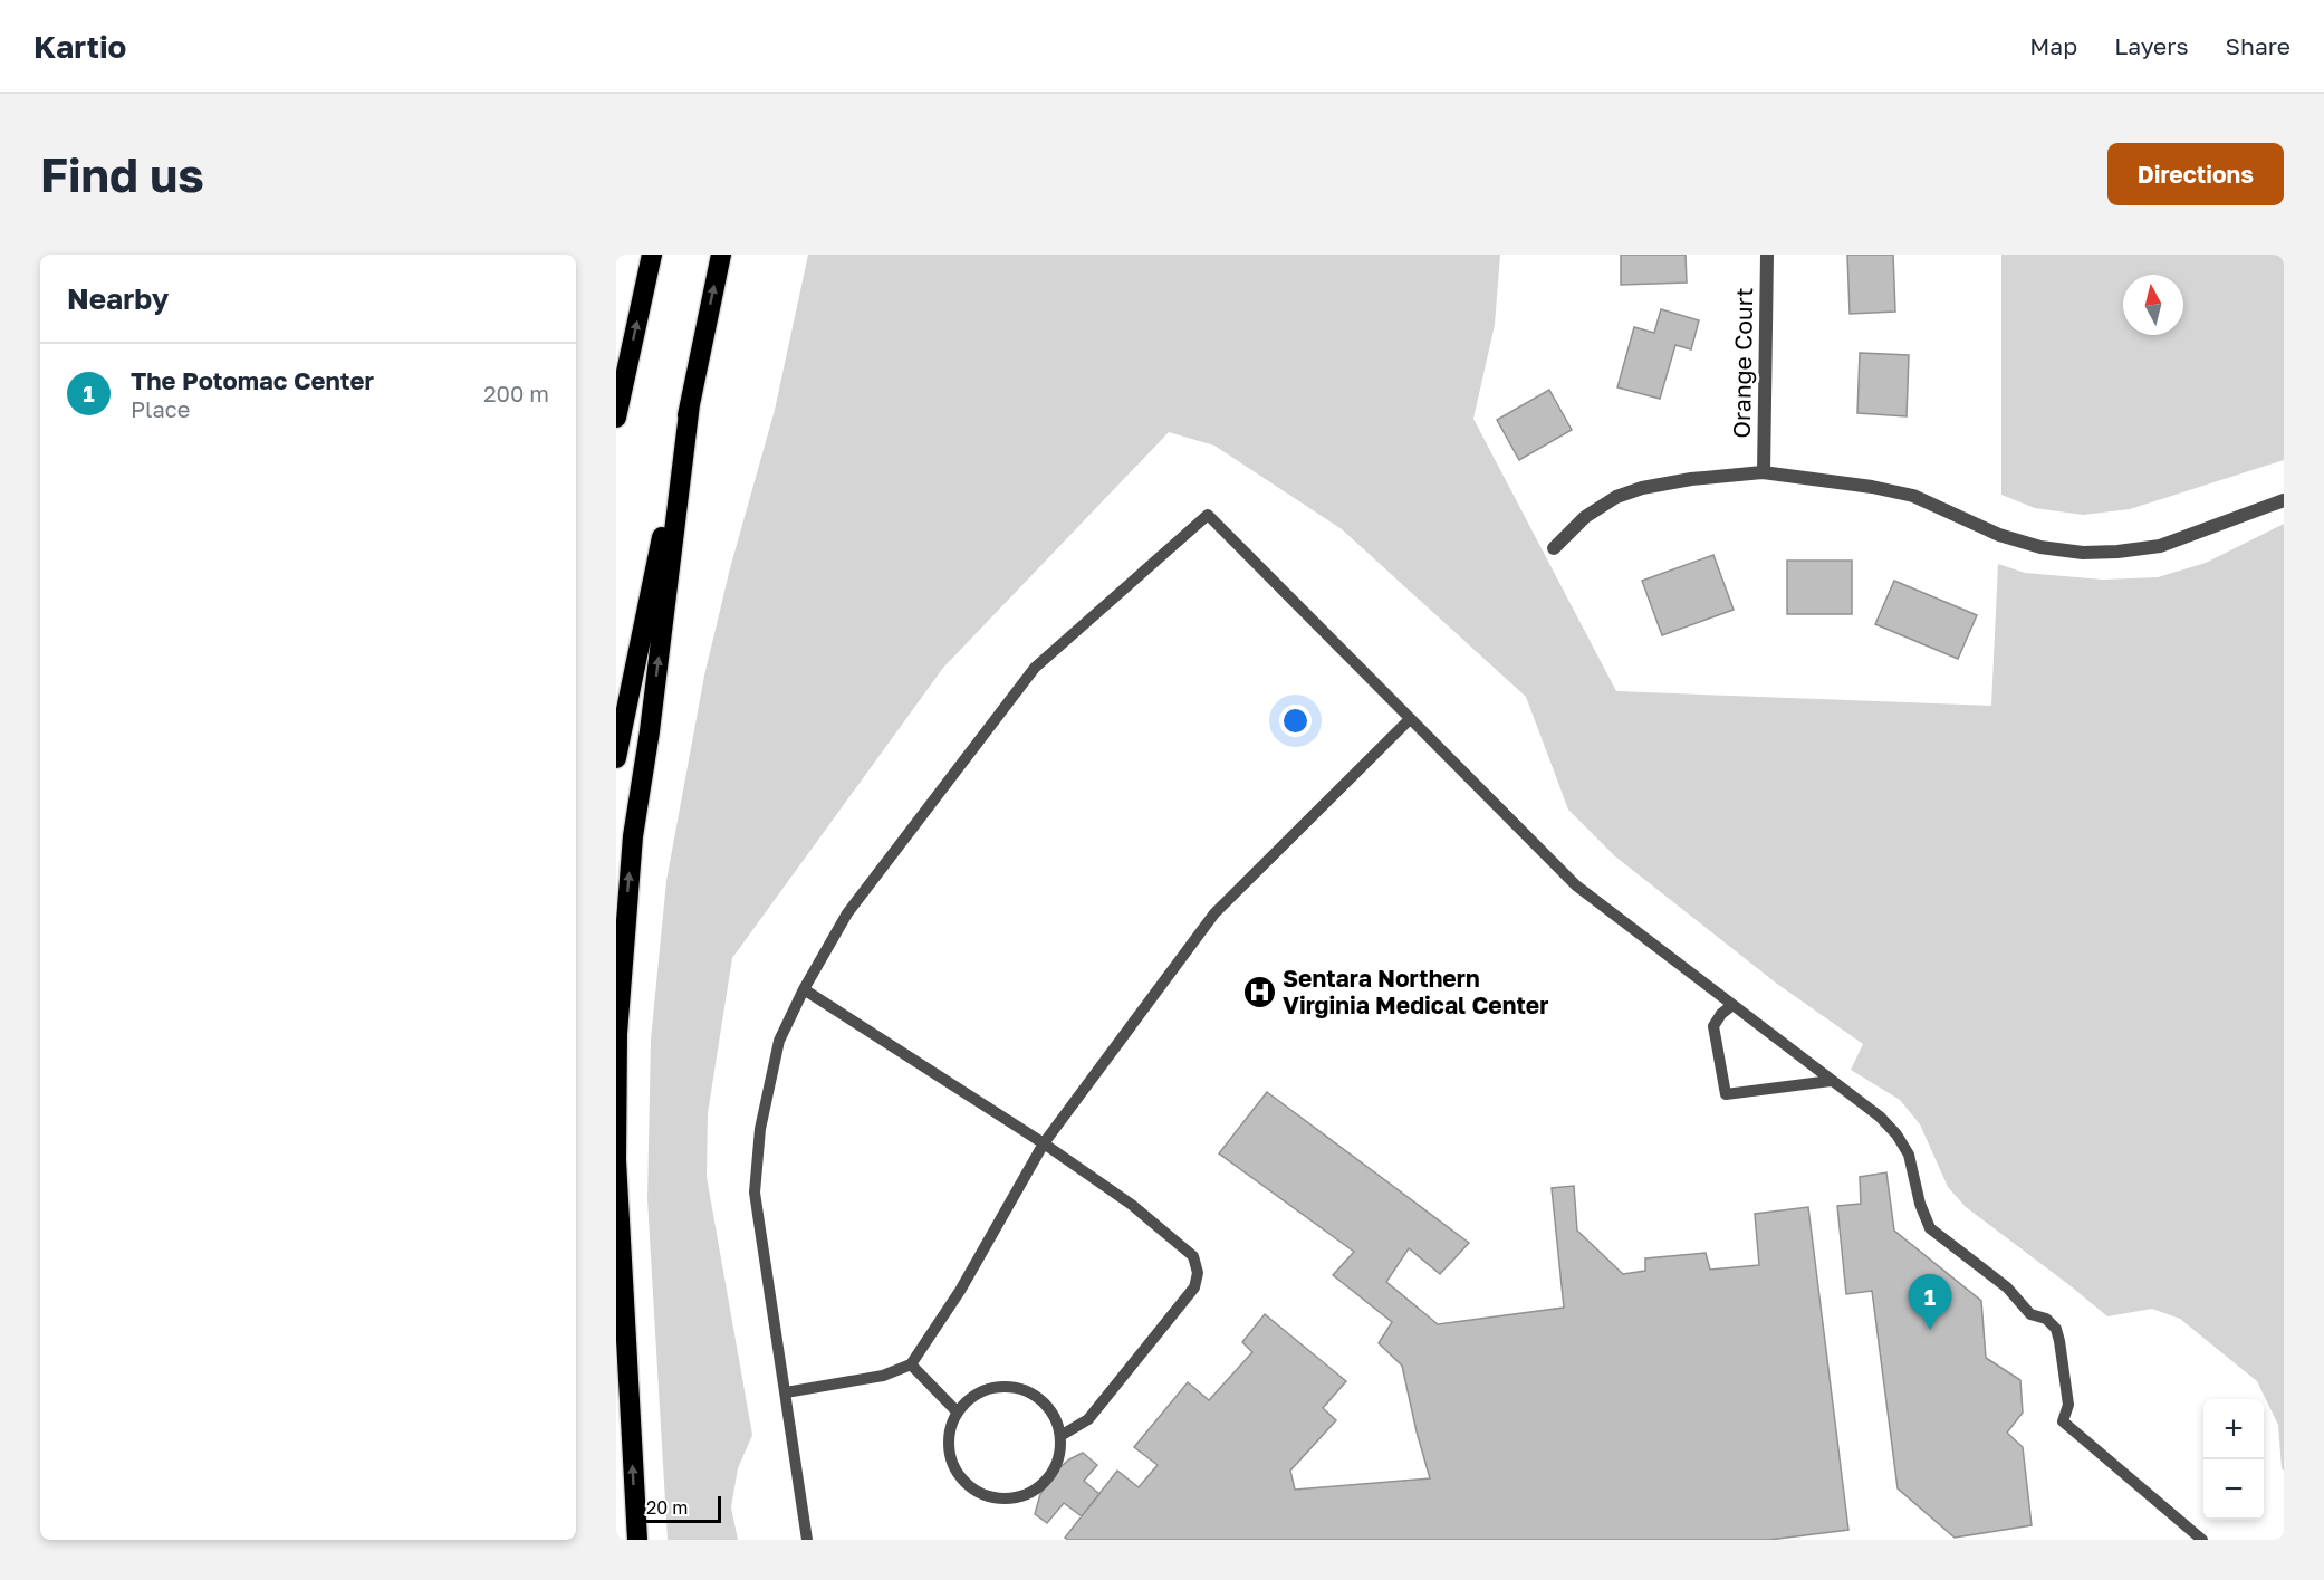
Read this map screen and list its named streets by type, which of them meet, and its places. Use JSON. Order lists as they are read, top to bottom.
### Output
{
  "streets": {
    "street": ["Orange Court"]
  },
  "places": {
    "hospital": ["Sentara Northern Virginia Medical Center"]
  },
  "scale_bar": "20 m",
  "north": "top",
  "page": {
    "header": "Kartio",
    "nav": ["Map", "Layers", "Share"],
    "buttons": "Directions",
    "title": "Find us",
    "heading": "Nearby",
    "list": [
      {
        "mark": "1",
        "name": "The Potomac Center",
        "note": "Place",
        "value": "200 m"
      }
    ],
    "pins": "1",
    "map_buttons": ["+", "−"],
    "scale": "20 m"
  }
}
